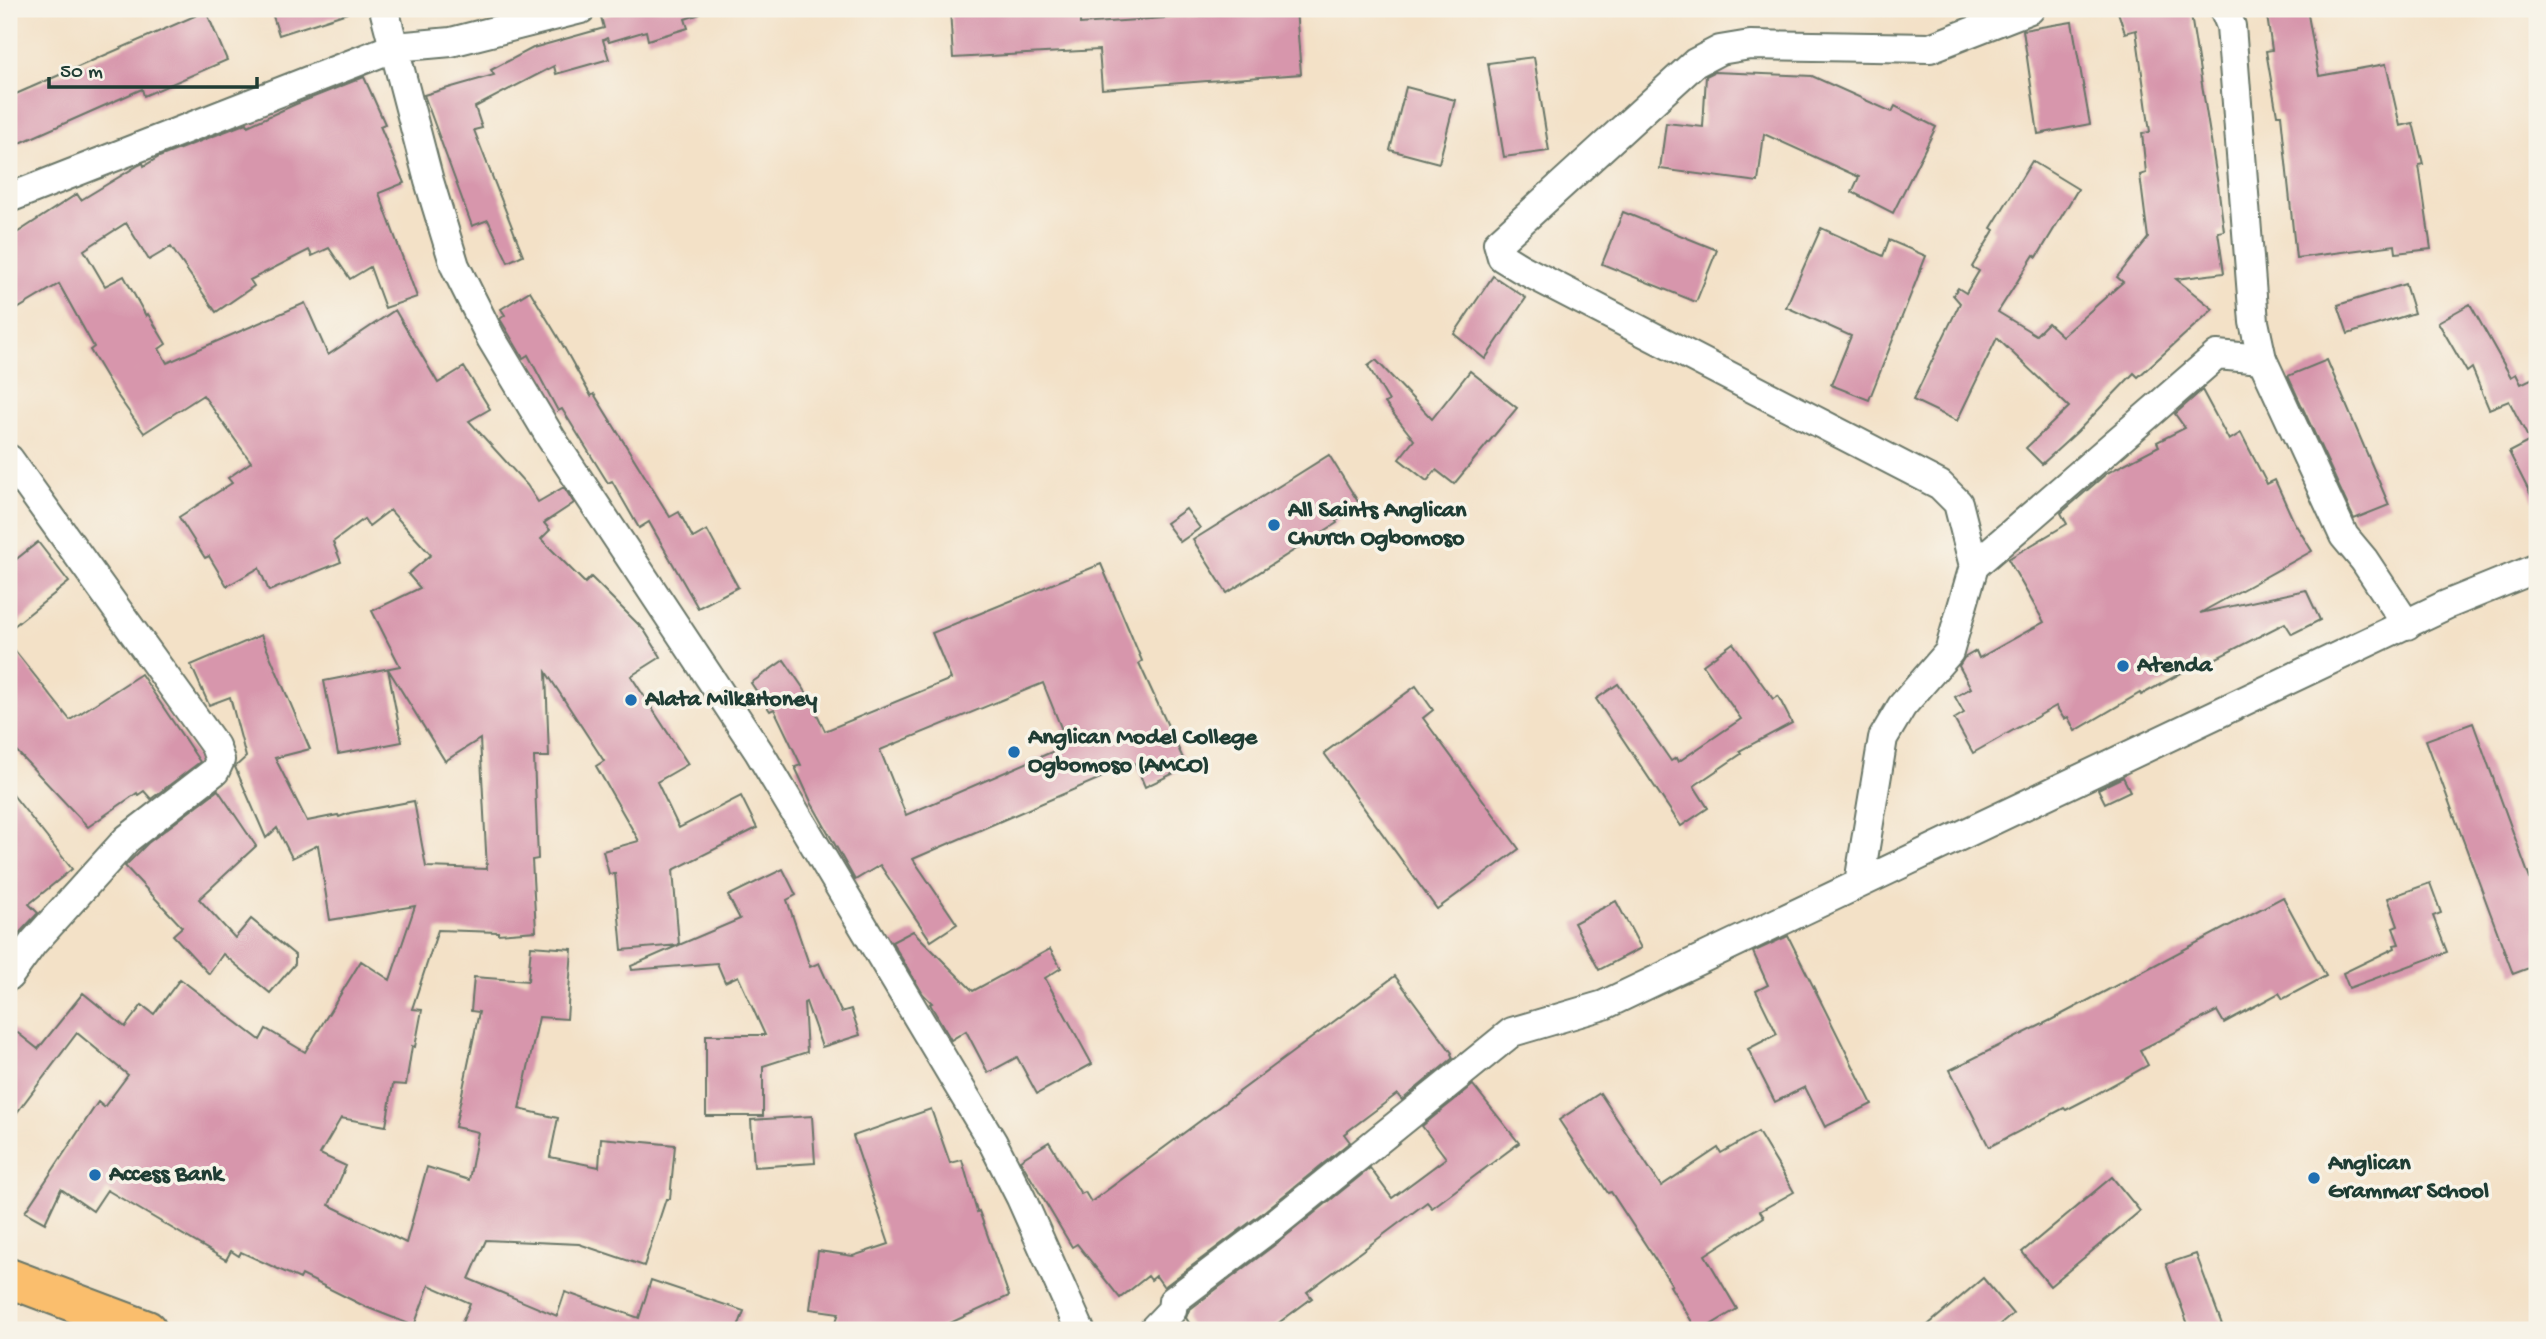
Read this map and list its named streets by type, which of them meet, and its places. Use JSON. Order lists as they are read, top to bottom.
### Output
{
  "places": [
    "All Saints Anglican Church Ogbomoso",
    "Atenda",
    "Alata Milk&Honey",
    "Anglican Model College Ogbomoso (AMCO)",
    "Access Bank",
    "Anglican Grammar School"
  ],
  "scale_bar": "50 m"
}
